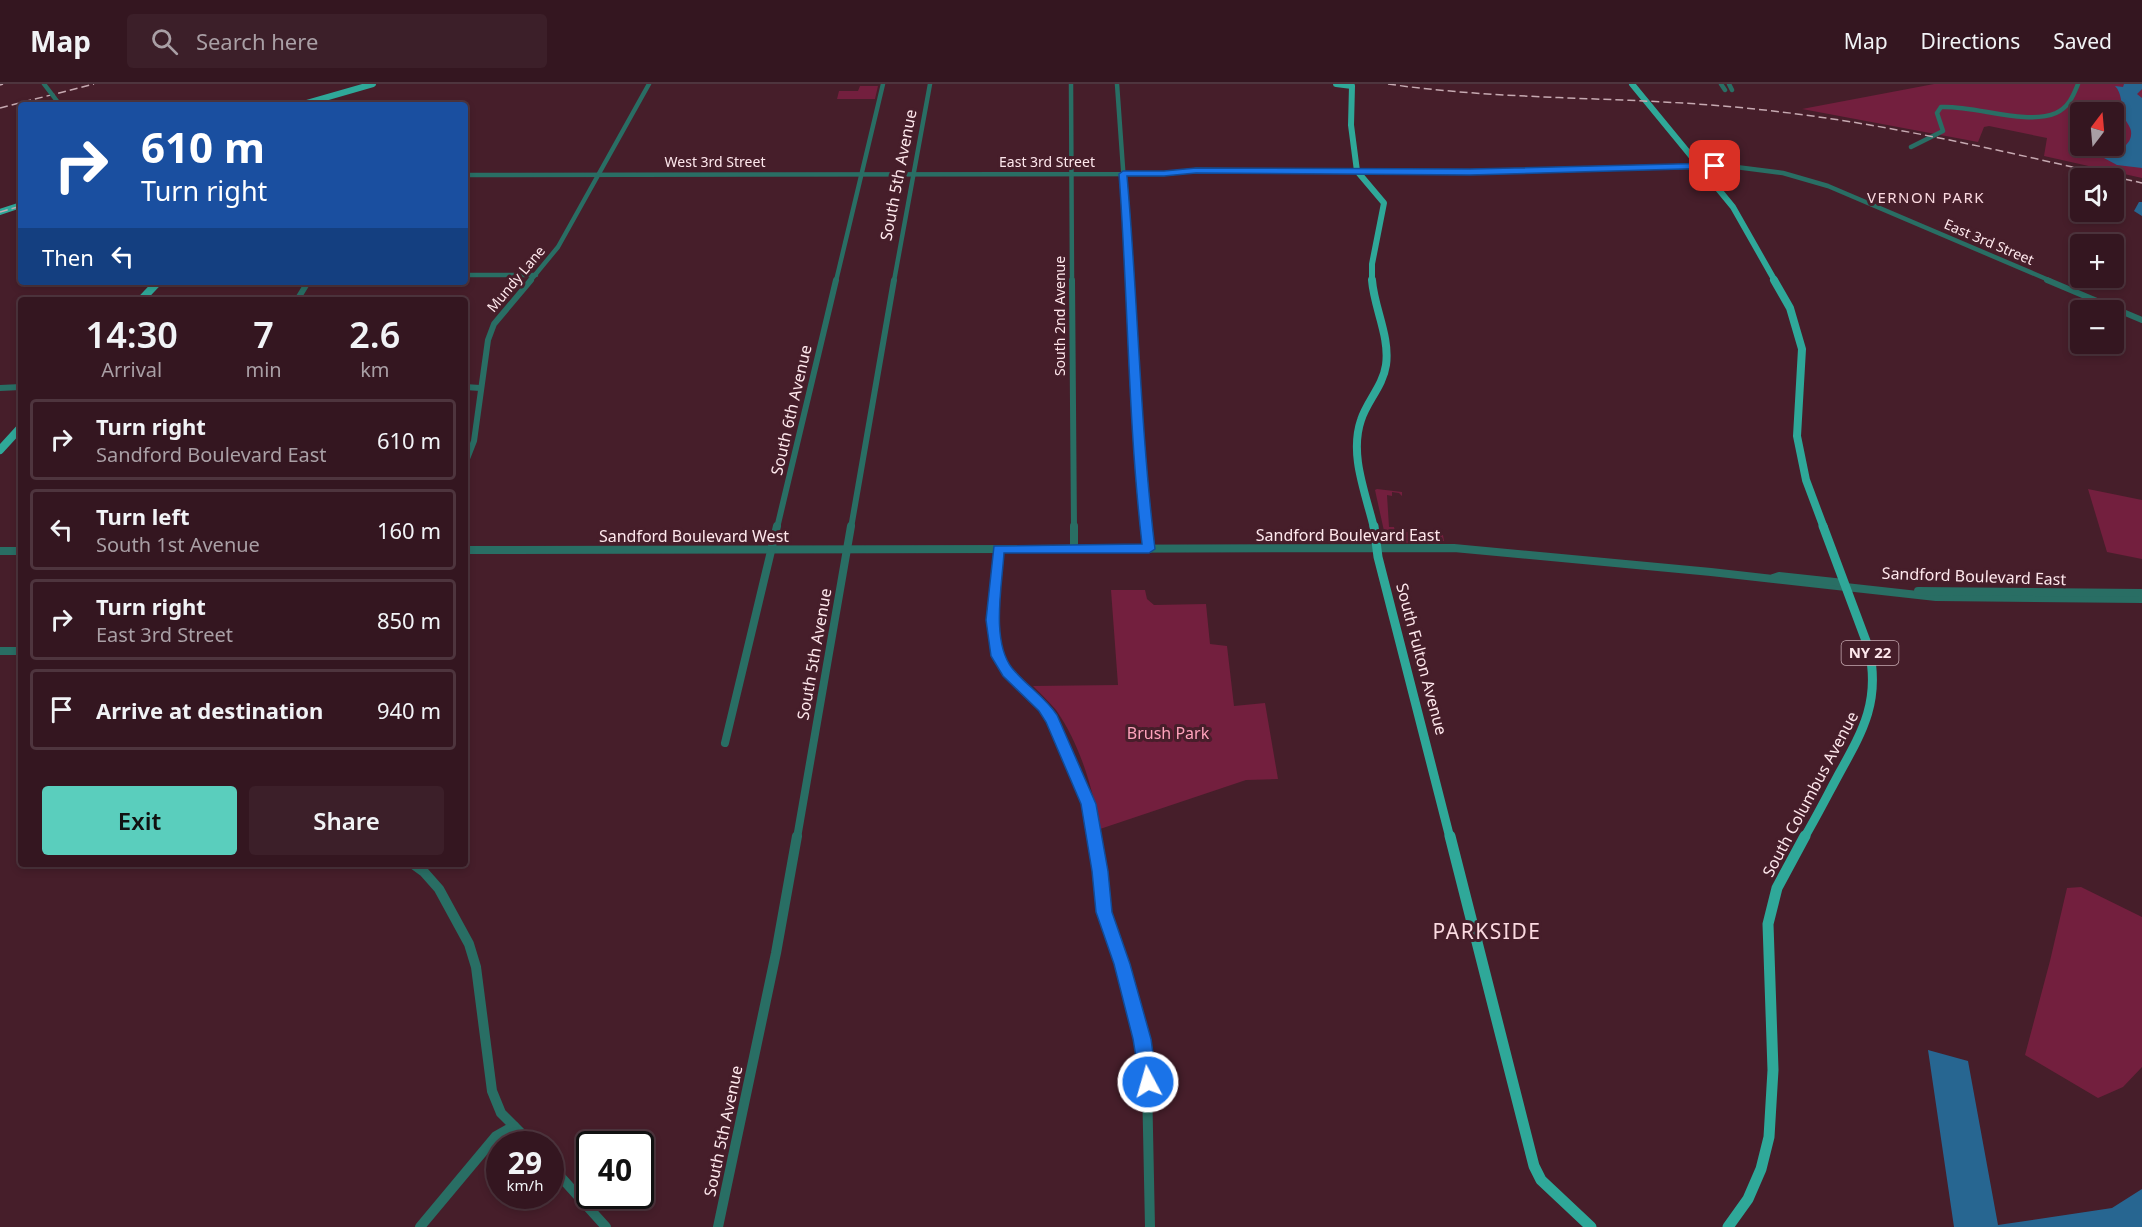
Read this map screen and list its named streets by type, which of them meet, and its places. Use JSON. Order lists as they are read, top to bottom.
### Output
{
  "streets": {
    "main road": ["NY 22", "South Fulton Avenue", "South Columbus Avenue"],
    "street": [
      "West 3rd Street",
      "East 3rd Street",
      "South 5th Avenue",
      "Mundy Lane",
      "South 2nd Avenue",
      "South 6th Avenue",
      "Sandford Boulevard East",
      "Sandford Boulevard West"
    ]
  },
  "crossings": [
    ["West 3rd Street", "East 3rd Street"],
    ["West 3rd Street", "South 5th Avenue"],
    ["West 3rd Street", "Mundy Lane"],
    ["West 3rd Street", "South 6th Avenue"],
    ["East 3rd Street", "South 2nd Avenue"],
    ["East 3rd Street", "South Fulton Avenue"],
    ["East 3rd Street", "South Columbus Avenue"],
    ["South 5th Avenue", "Sandford Boulevard West"],
    ["South 2nd Avenue", "Sandford Boulevard East"],
    ["South 6th Avenue", "Sandford Boulevard West"],
    ["Sandford Boulevard East", "Sandford Boulevard West"],
    ["Sandford Boulevard East", "South Fulton Avenue"],
    ["Sandford Boulevard East", "South Columbus Avenue"]
  ],
  "districts": ["VERNON PARK", "PARKSIDE"],
  "parks": ["Brush Park"],
  "north": "top",
  "page": {
    "header": "Map",
    "search": "Search here",
    "nav": ["Map", "Directions", "Saved"],
    "map_buttons": ["+", "−"],
    "turn": ["610 m", "Turn right"],
    "then": "Then",
    "eta": [
      "14:30",
      "Arrival",
      "7",
      "min",
      "2.6",
      "km"
    ],
    "list": [
      {
        "name": "Turn right",
        "note": "Sandford Boulevard East",
        "value": "610 m"
      },
      {
        "name": "Turn left",
        "note": "South 1st Avenue",
        "value": "160 m"
      },
      {
        "name": "Turn right",
        "note": "East 3rd Street",
        "value": "850 m"
      },
      {
        "name": "Arrive at destination",
        "value": "940 m"
      }
    ],
    "buttons": ["Exit", "Share"],
    "speed": "29 km/h",
    "limit": "40"
  }
}
